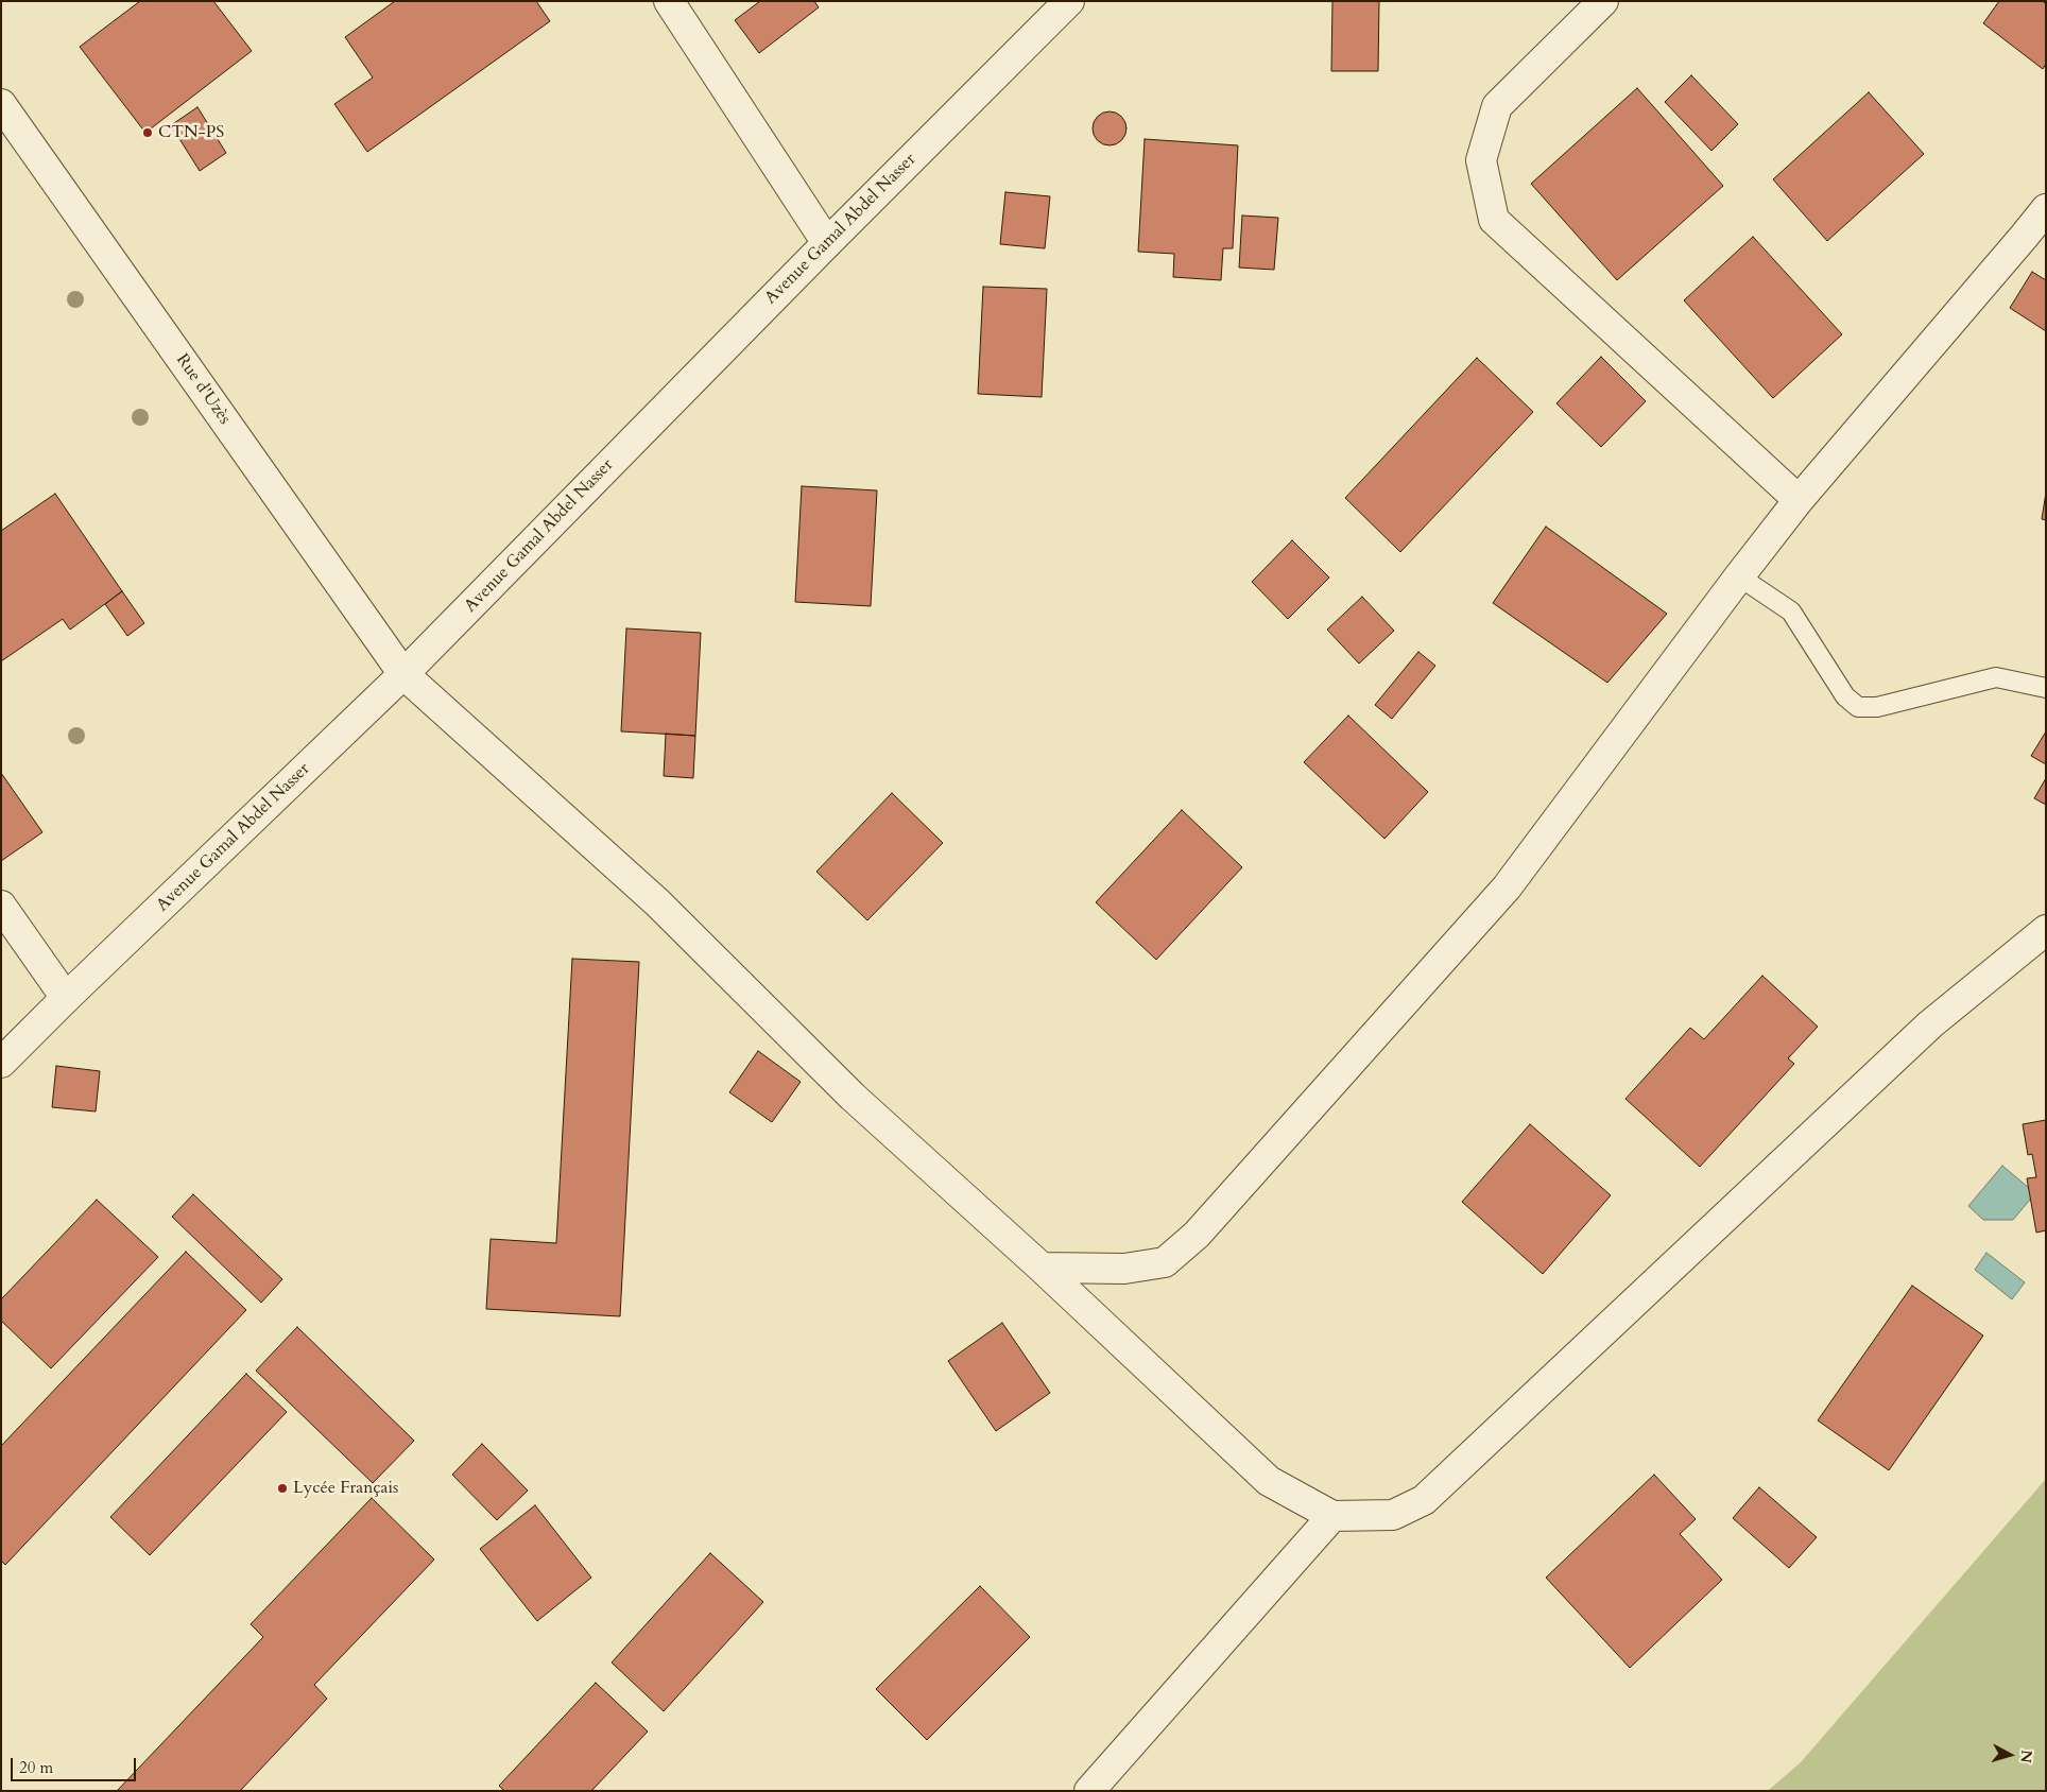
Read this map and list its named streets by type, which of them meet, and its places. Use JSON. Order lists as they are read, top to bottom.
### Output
{
  "streets": {
    "street": ["Avenue Gamal Abdel Nasser", "Rue d'Uzès"]
  },
  "crossings": [
    ["Avenue Gamal Abdel Nasser", "Rue d'Uzès"]
  ],
  "places": ["CTN-PS", "Lycée Français"],
  "scale_bar": "20 m",
  "north": "right"
}
